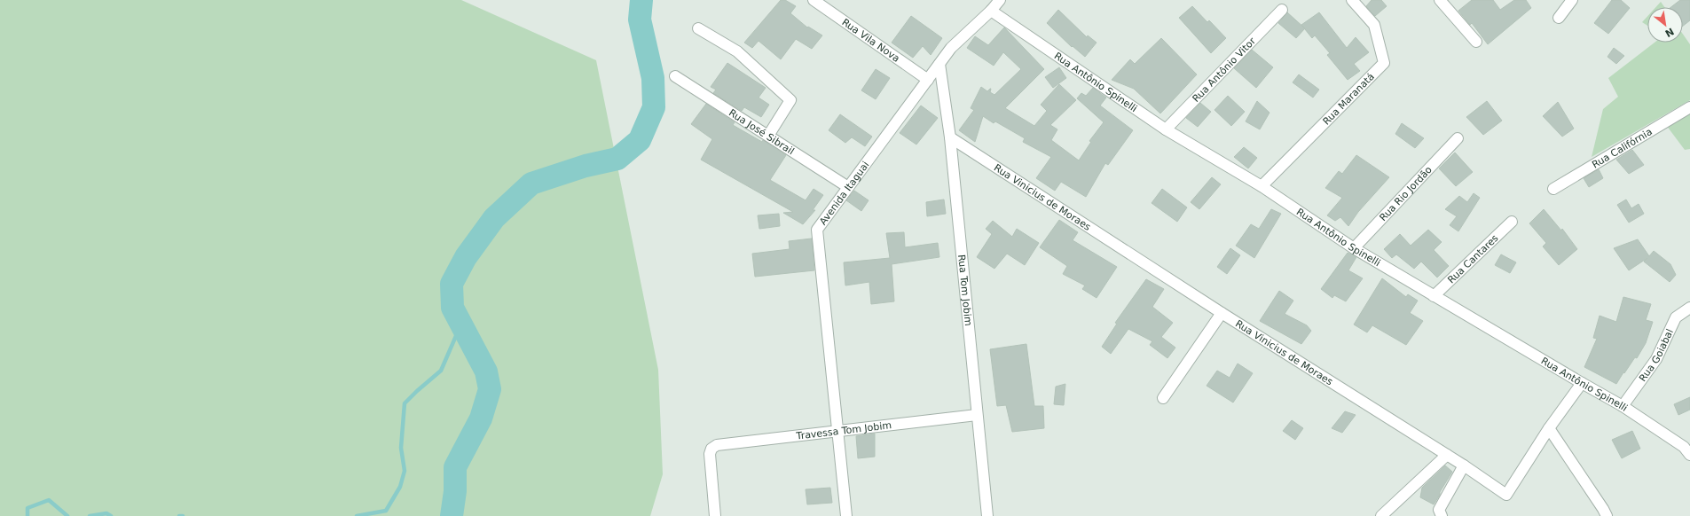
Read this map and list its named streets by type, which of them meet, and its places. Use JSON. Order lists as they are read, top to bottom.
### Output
{
  "streets": {
    "street": [
      "Rua Vila Nova",
      "Rua Antônio Vitor",
      "Rua Antônio Spinelli",
      "Rua Maranatá",
      "Rua José Sibrail",
      "Rua Califórnia",
      "Avenida Itaguai",
      "Rua Rio Jordão",
      "Rua Vinicius de Moraes",
      "Rua Cantares",
      "Rua Tom Jobim",
      "Rua Goiabal",
      "Travessa Tom Jobim"
    ]
  },
  "crossings": [
    ["Rua Vila Nova", "Avenida Itaguai"],
    ["Rua Antônio Vitor", "Rua Antônio Spinelli"],
    ["Rua Antônio Spinelli", "Rua Maranatá"],
    ["Rua Antônio Spinelli", "Avenida Itaguai"],
    ["Rua Antônio Spinelli", "Rua Rio Jordão"],
    ["Rua Antônio Spinelli", "Rua Vinicius de Moraes"],
    ["Rua Antônio Spinelli", "Rua Cantares"],
    ["Rua Antônio Spinelli", "Rua Goiabal"],
    ["Rua José Sibrail", "Avenida Itaguai"],
    ["Avenida Itaguai", "Rua Tom Jobim"],
    ["Avenida Itaguai", "Travessa Tom Jobim"],
    ["Rua Vinicius de Moraes", "Rua Tom Jobim"],
    ["Rua Tom Jobim", "Travessa Tom Jobim"]
  ],
  "north": "bottom right"
}
